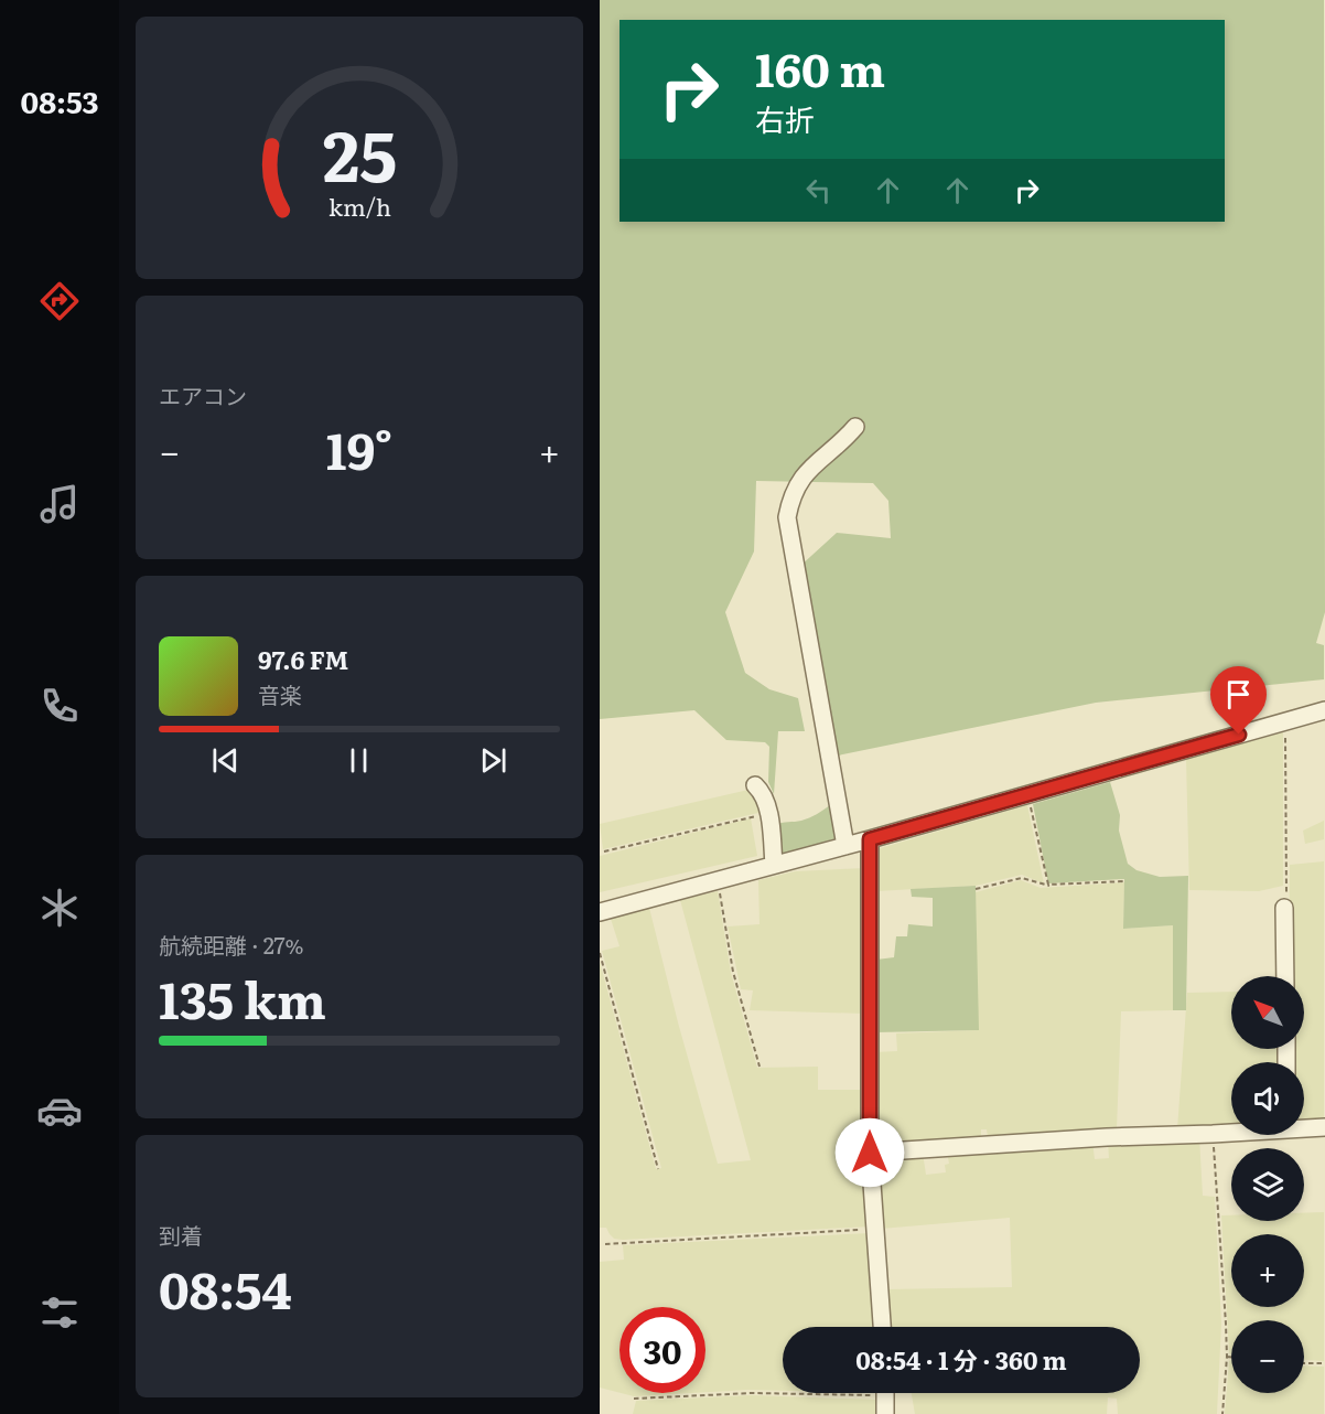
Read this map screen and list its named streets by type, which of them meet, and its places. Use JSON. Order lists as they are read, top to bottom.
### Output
{
  "north": "top left",
  "page": {
    "tabs": "08:53",
    "turn": ["160 m", "右折"],
    "tile": [
      "エアコン",
      ["航続距離 · 27%", "135 km"],
      ["到着", "08:54"]
    ],
    "heat": ["−", "19°", "+"],
    "song": ["97.6 FM", "音楽"],
    "map_buttons": ["+", "−"],
    "limit": "30",
    "trip": "08:54 · 1 分 · 360 m",
    "gauge": ["25", "km/h"]
  }
}
